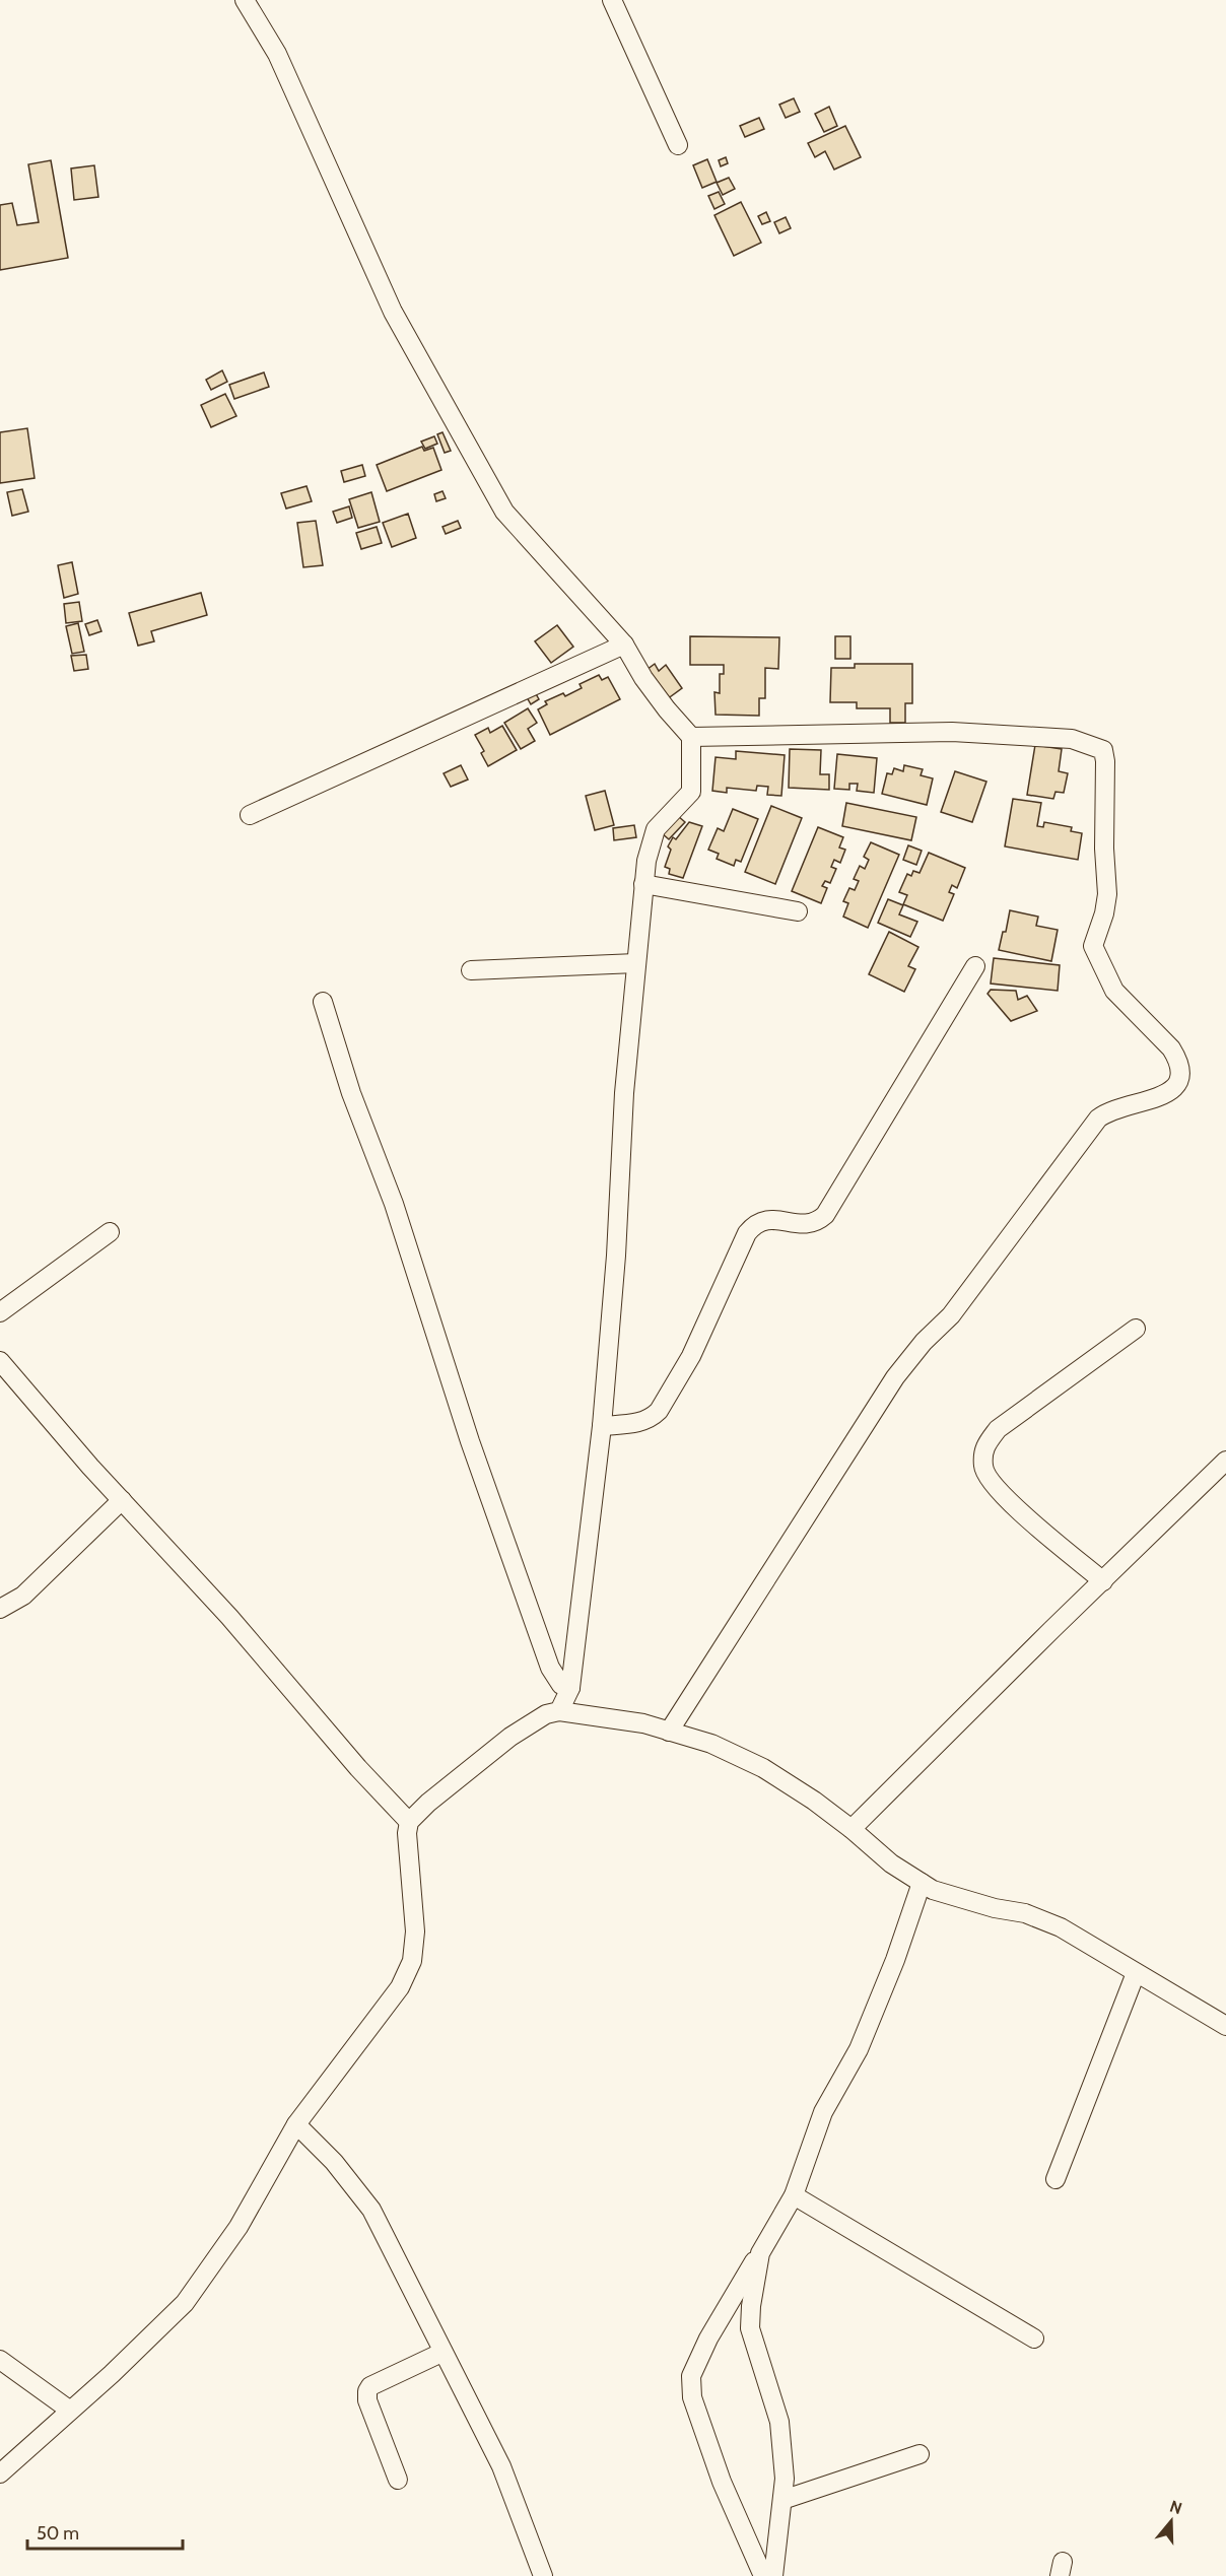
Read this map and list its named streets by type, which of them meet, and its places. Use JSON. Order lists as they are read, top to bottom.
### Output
{
  "scale_bar": "50 m",
  "north": "top"
}
